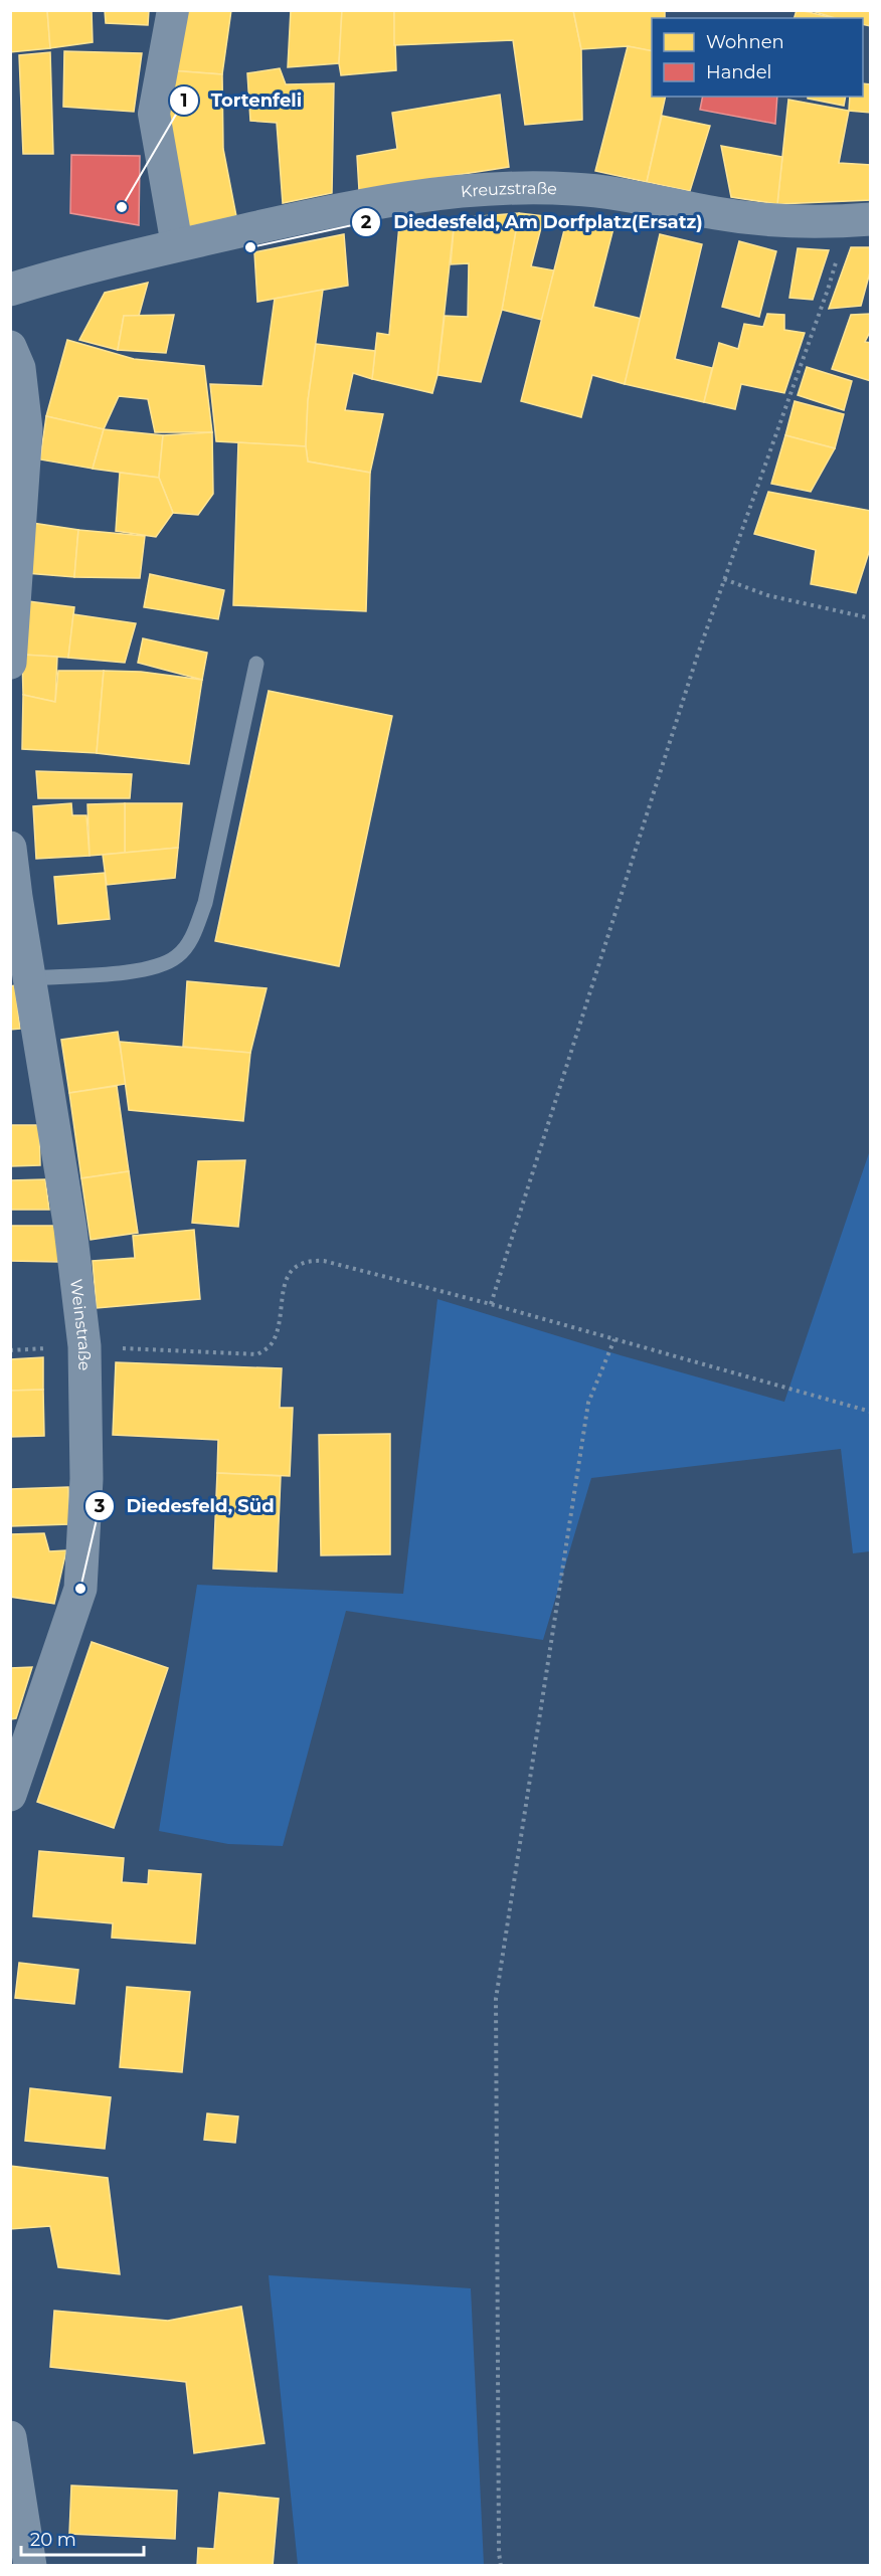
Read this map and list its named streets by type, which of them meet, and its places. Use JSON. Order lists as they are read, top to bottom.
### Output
{
  "streets": {
    "street": ["Kreuzstraße", "Weinstraße"]
  },
  "places": ["Tortenfeli", "Diedesfeld, Am Dorfplatz(Ersatz)", "Diedesfeld, Süd"],
  "legend": ["Wohnen", "Handel"],
  "scale_bar": "20 m"
}
